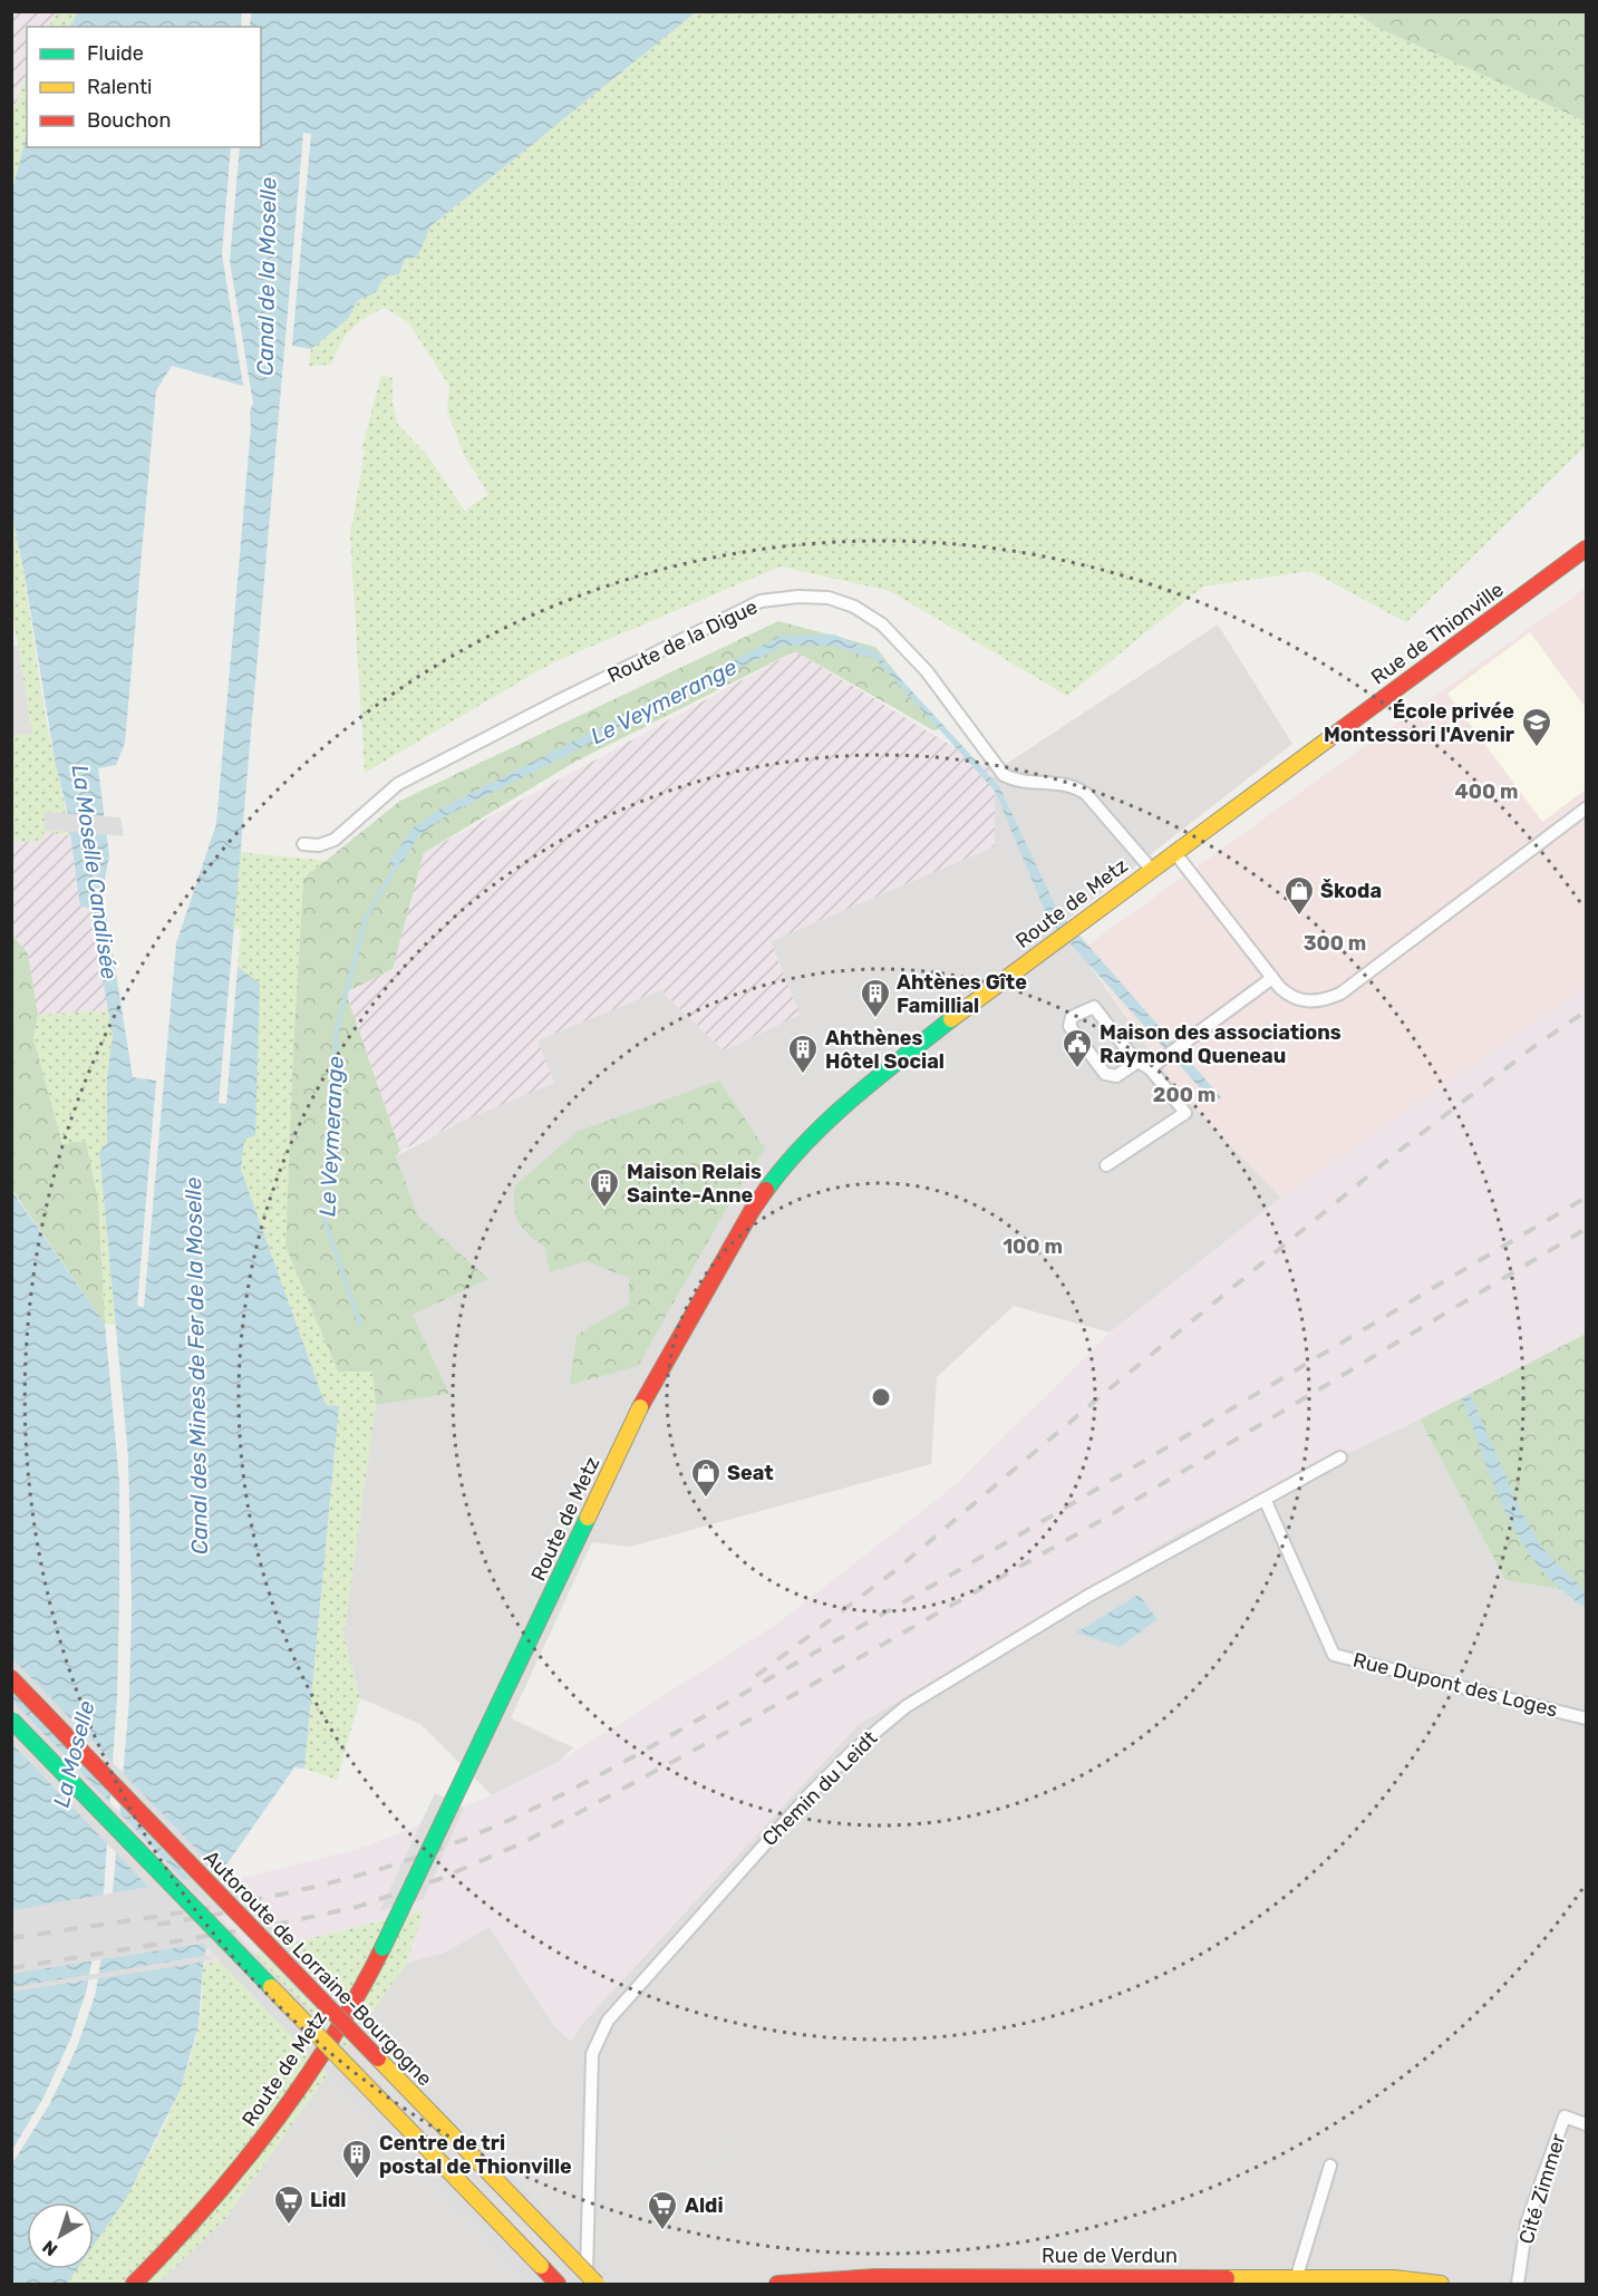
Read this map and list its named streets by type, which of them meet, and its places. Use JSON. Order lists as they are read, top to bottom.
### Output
{
  "streets": {
    "main road": [
      "Rue de Thionville",
      "Route de Metz",
      "Autoroute de Lorraine-Bourgogne",
      "Rue de Verdun"
    ],
    "street": [
      "Route de la Digue",
      "Rue Dupont des Loges",
      "Chemin du Leidt",
      "Cité Zimmer"
    ]
  },
  "crossings": [
    ["Rue de Thionville", "Route de la Digue"],
    ["Rue de Thionville", "Route de Metz"],
    ["Route de la Digue", "Route de Metz"],
    ["Rue Dupont des Loges", "Chemin du Leidt"]
  ],
  "water": [
    "Canal de la Moselle",
    "Le Veymerange",
    "La Moselle Canalisée",
    "Canal des Mines de Fer de la Moselle",
    "La Moselle"
  ],
  "places": {
    "school or university": ["École privée Montessori l'Avenir"],
    "shop": ["Škoda", "Seat"],
    "building": [
      "Ahtènes Gîte Famillial",
      "Ahthènes Hôtel Social",
      "Maison Relais Sainte-Anne",
      "Centre de tri postal de Thionville"
    ],
    "public building": ["Maison des associations Raymond Queneau"],
    "supermarket": ["Lidl", "Aldi"]
  },
  "legend": ["Fluide", "Ralenti", "Bouchon"],
  "north": "bottom left",
  "rings": [
    "400 m",
    "300 m",
    "200 m",
    "100 m"
  ]
}
